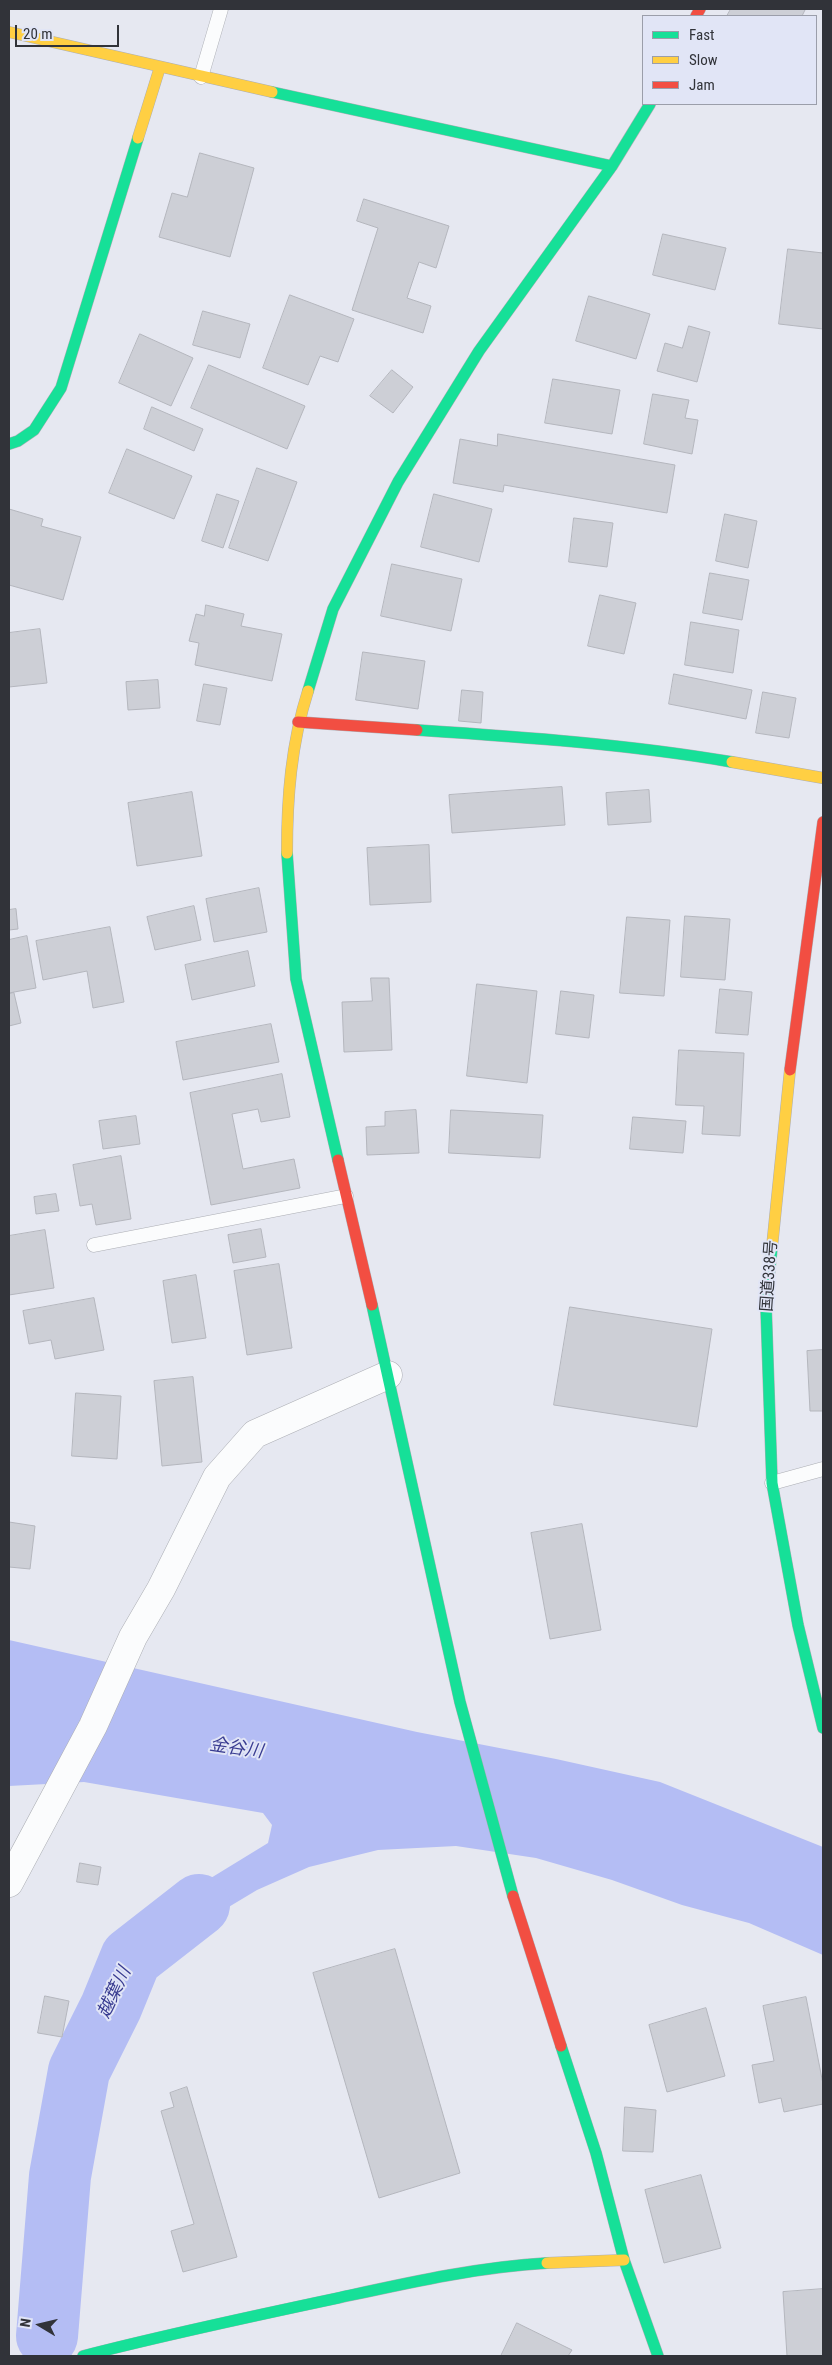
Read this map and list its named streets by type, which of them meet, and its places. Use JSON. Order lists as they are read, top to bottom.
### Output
{
  "streets": {
    "main road": ["国道338号"]
  },
  "water": ["金谷川", "越葉川"],
  "legend": ["Fast", "Slow", "Jam"],
  "scale_bar": "20 m",
  "north": "left"
}
